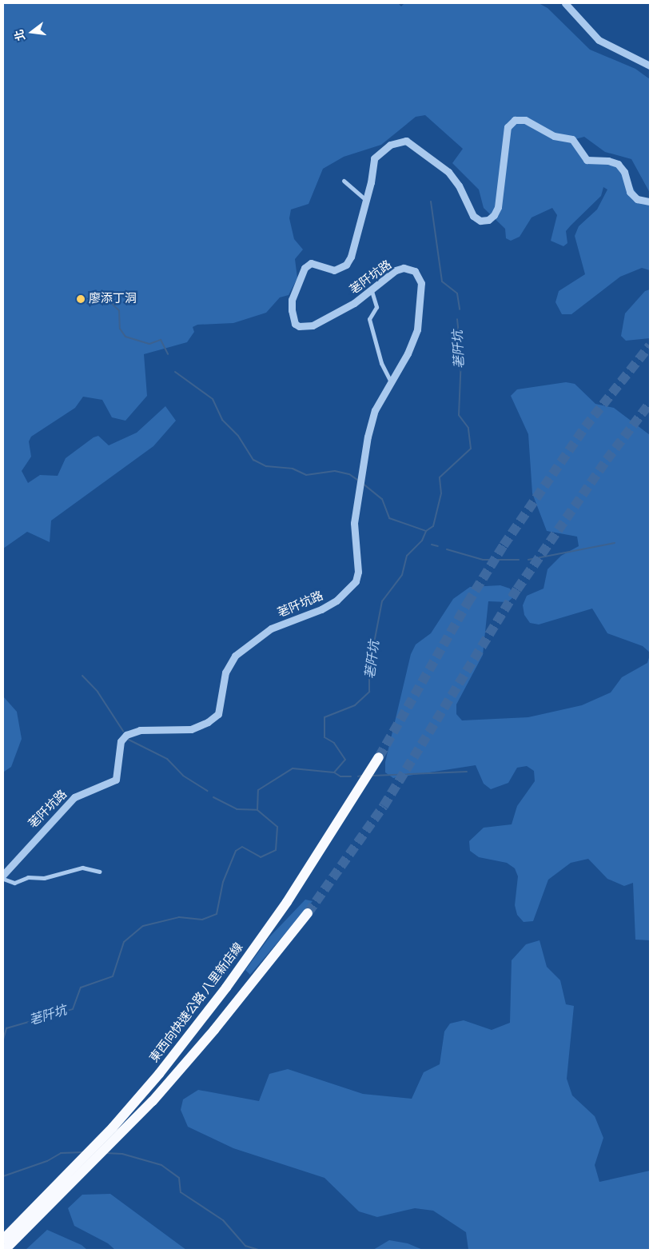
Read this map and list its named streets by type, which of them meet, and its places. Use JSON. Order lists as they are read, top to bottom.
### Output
{
  "streets": {
    "highway": ["東西向快速公路 八里新店線"],
    "street": ["荖阡坑路"]
  },
  "water": ["荖阡坑"],
  "places": ["廖添丁洞"],
  "north": "left"
}
